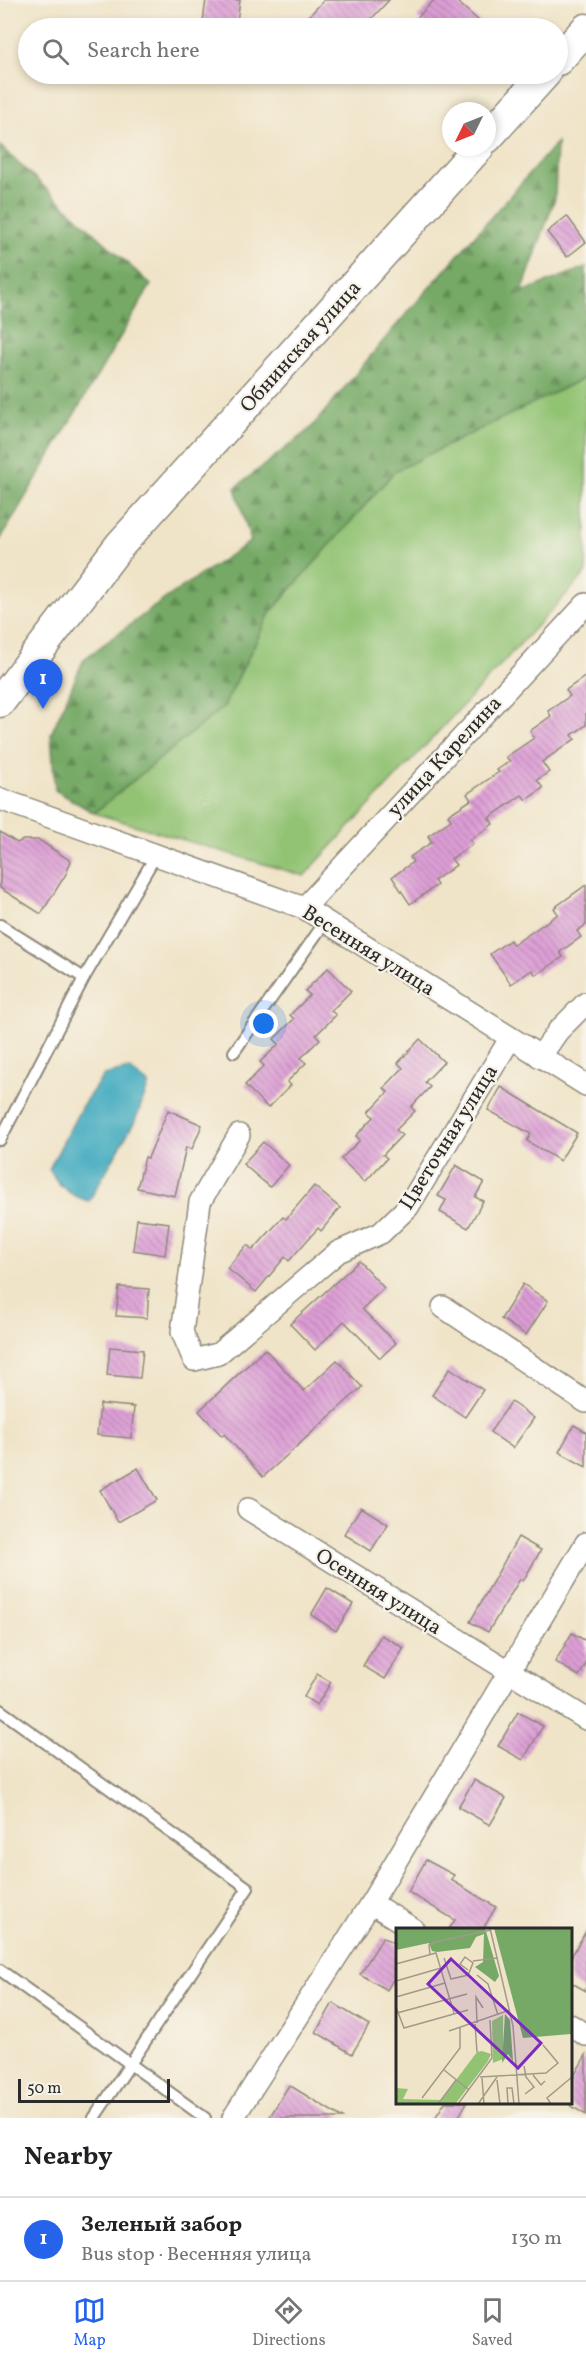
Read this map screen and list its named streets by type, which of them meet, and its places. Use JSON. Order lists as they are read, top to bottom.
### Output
{
  "streets": {
    "street": [
      "Обнинская улица",
      "улица Карелина",
      "Весенняя улица",
      "Цветочная улица",
      "Осенняя улица"
    ]
  },
  "crossings": [
    ["улица Карелина", "Весенняя улица"],
    ["Весенняя улица", "Цветочная улица"]
  ],
  "scale_bar": "50 m",
  "north": "bottom left",
  "page": {
    "search": "Search here",
    "pins": "1",
    "scale": "50 m",
    "heading": "Nearby",
    "list": [
      {
        "mark": "1",
        "name": "Зеленый забор",
        "note": "Bus stop · Весенняя улица",
        "value": "130 m"
      }
    ],
    "nav": ["Map", "Directions", "Saved"]
  }
}
